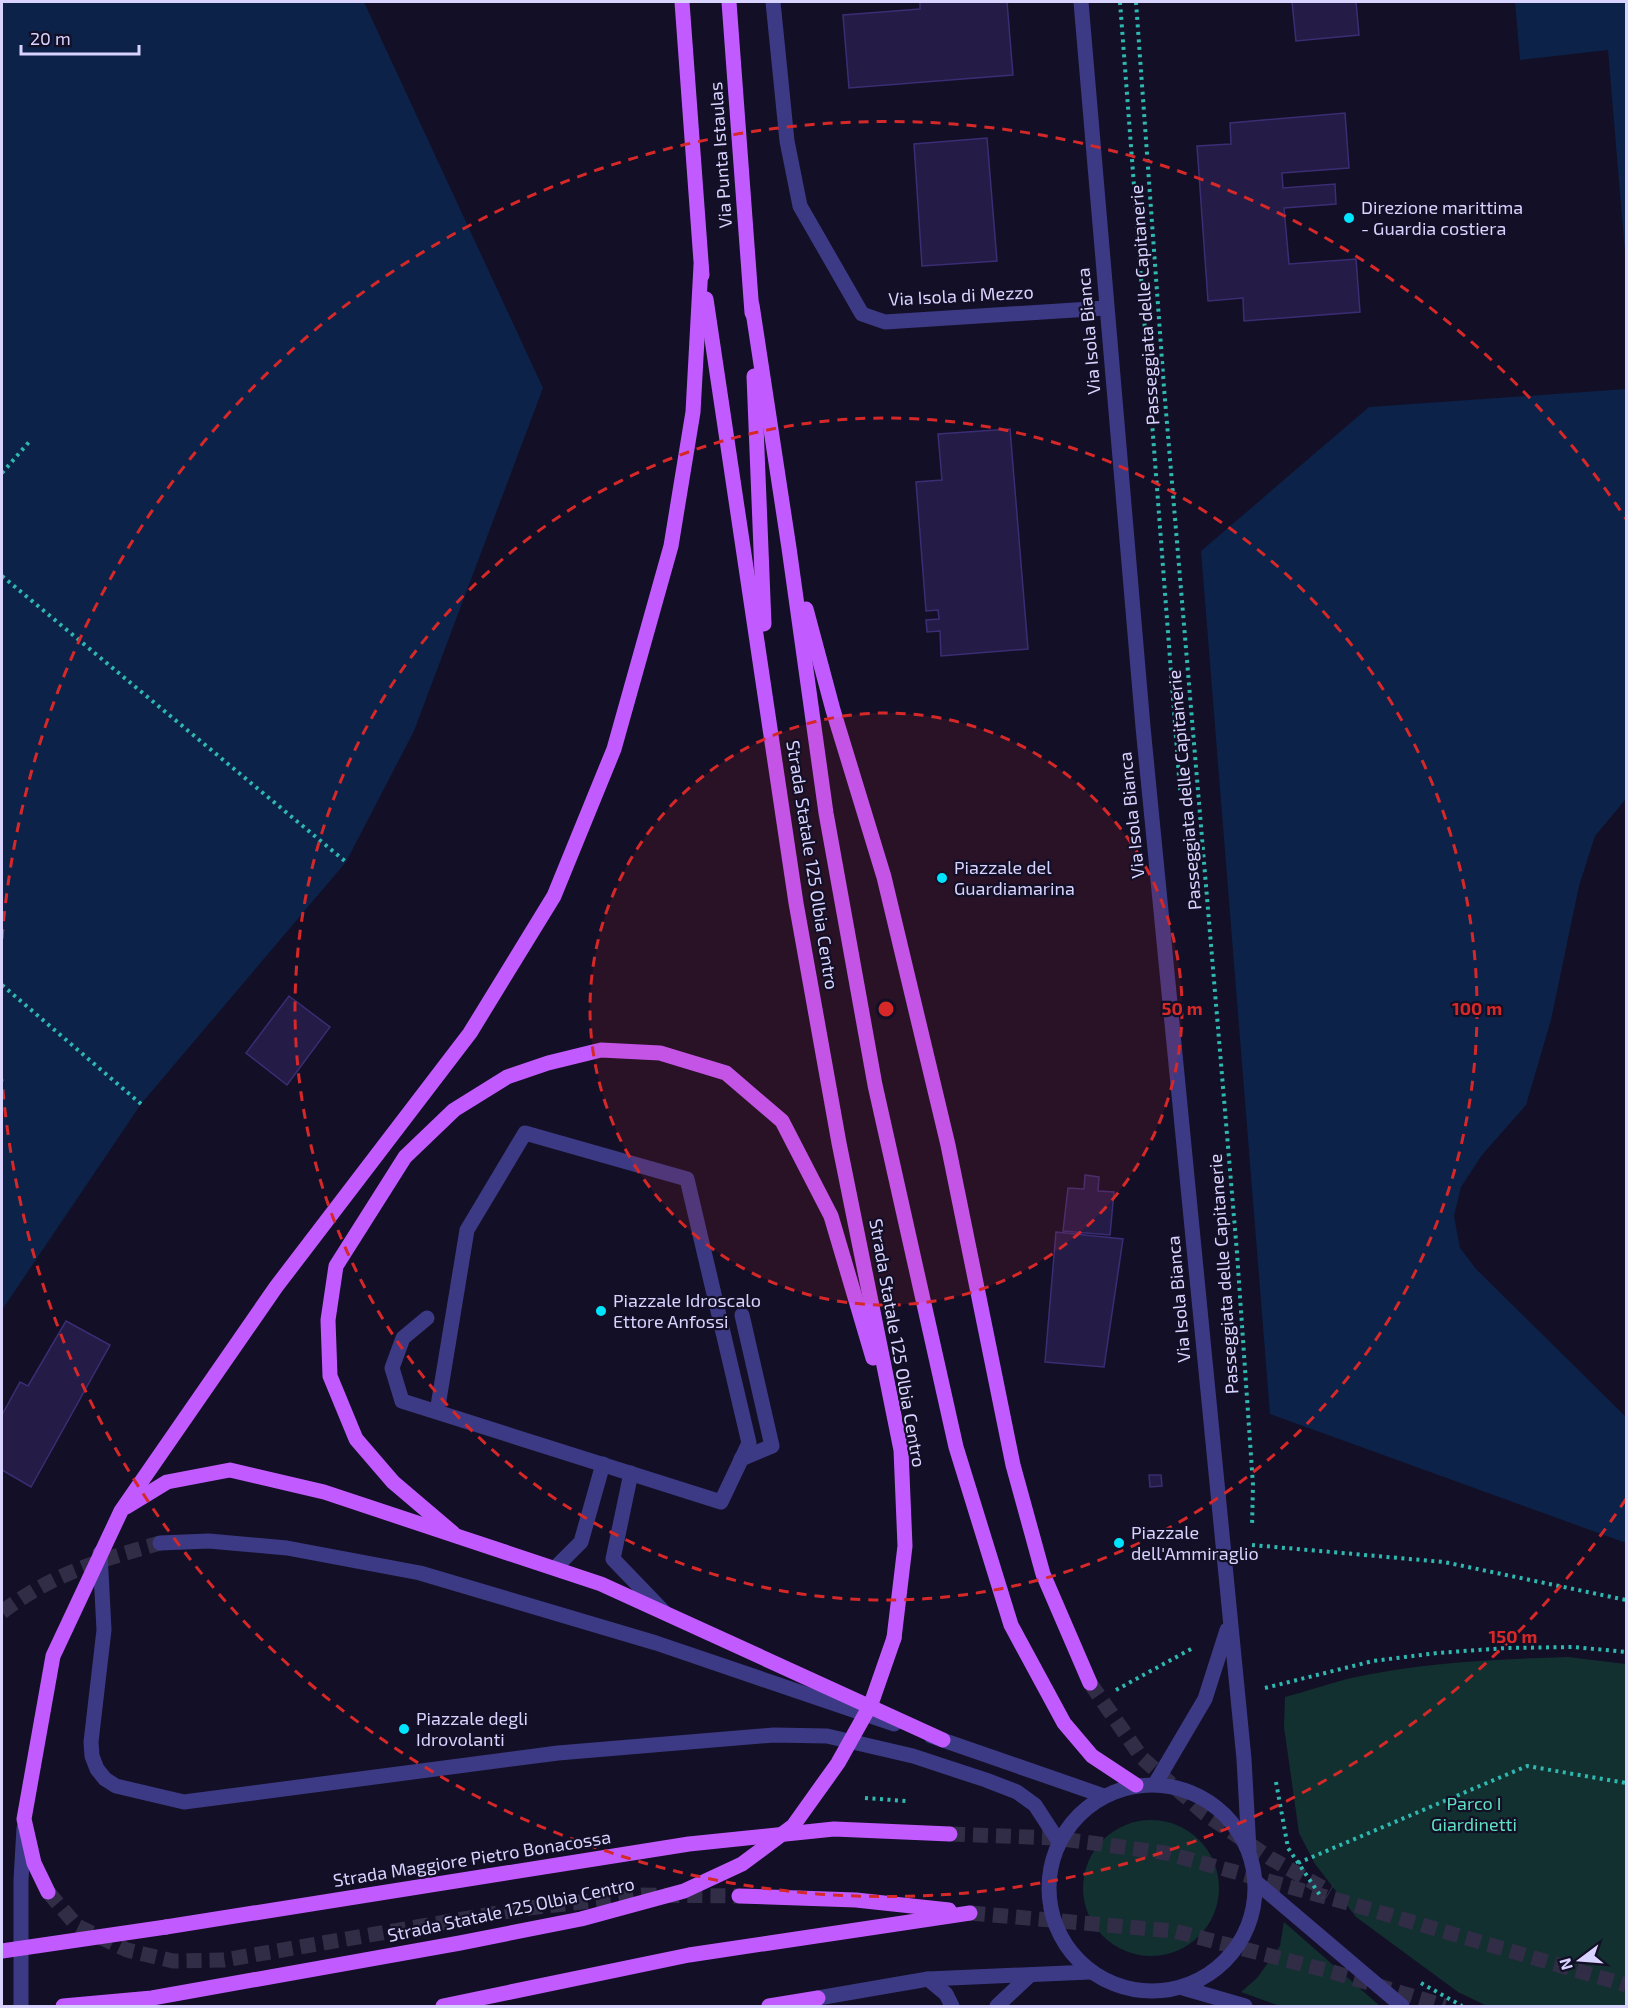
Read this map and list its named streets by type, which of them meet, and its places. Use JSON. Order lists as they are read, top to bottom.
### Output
{
  "streets": {
    "main road": ["Via Punta Istaulas", "Strada Statale 125 Olbia Centro", "Strada Maggiore Pietro Bonacossa"],
    "street": ["Via Isola di Mezzo", "Via Isola Bianca"],
    "path": ["Passeggiata delle Capitanerie"]
  },
  "crossings": [
    ["Via Punta Istaulas", "Strada Statale 125 Olbia Centro"],
    ["Via Isola di Mezzo", "Via Isola Bianca"]
  ],
  "parks": ["Parco I Giardinetti"],
  "places": [
    "Direzione marittima - Guardia costiera",
    "Piazzale del Guardiamarina",
    "Piazzale Idroscalo Ettore Anfossi",
    "Piazzale dell'Ammiraglio",
    "Piazzale degli Idrovolanti"
  ],
  "scale_bar": "20 m",
  "north": "left",
  "rings": ["50 m", "100 m", "150 m"]
}
